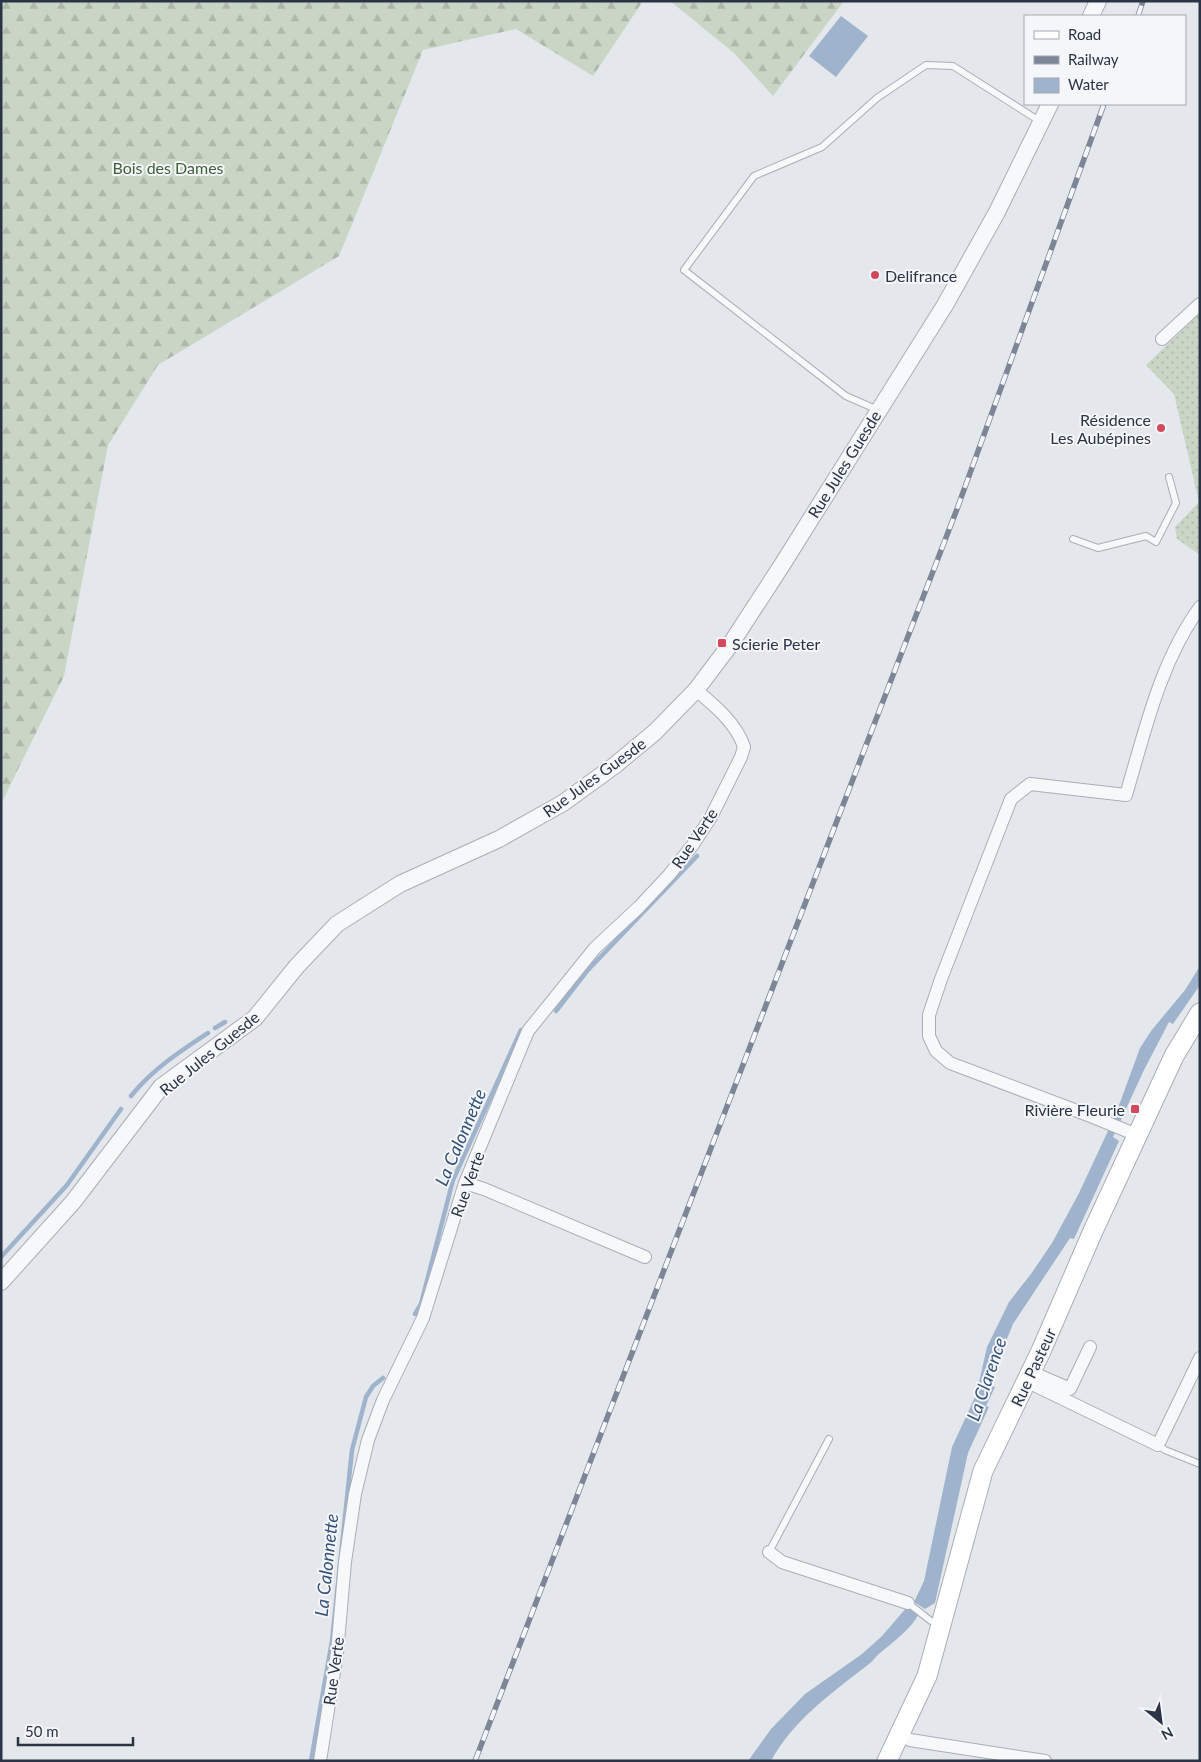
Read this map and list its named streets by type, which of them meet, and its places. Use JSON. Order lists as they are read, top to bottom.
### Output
{
  "streets": {
    "main road": ["Rue Pasteur"],
    "street": ["Rue Jules Guesde", "Rue Verte"]
  },
  "crossings": [
    ["Rue Jules Guesde", "Rue Verte"]
  ],
  "water": ["La Calonnette", "La Clarence"],
  "parks": ["Bois des Dames"],
  "places": {
    "other": ["Delifrance", "Résidence Les Aubépines"],
    "transit": ["Scierie Peter", "Rivière Fleurie"]
  },
  "legend": ["Road", "Railway", "Water"],
  "scale_bar": "50 m",
  "north": "bottom right"
}
